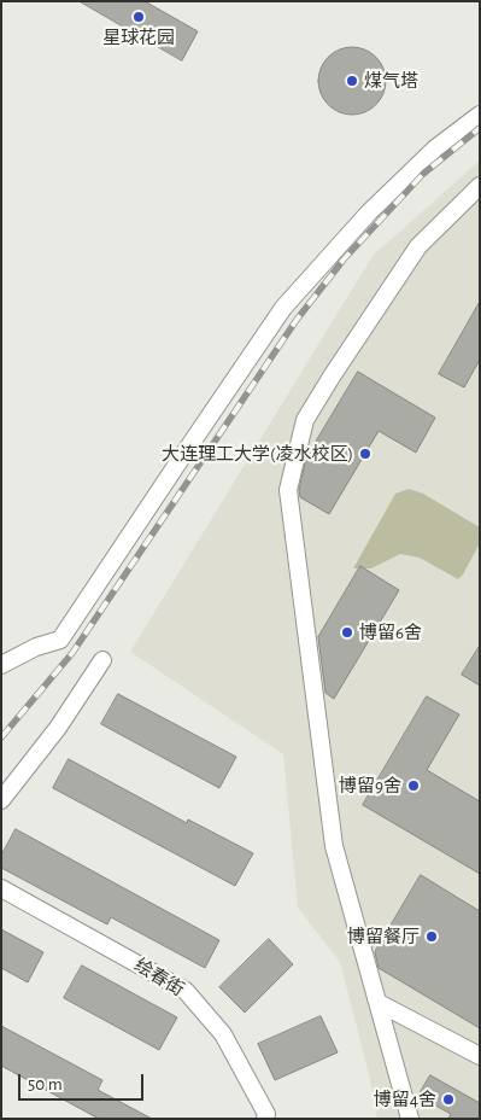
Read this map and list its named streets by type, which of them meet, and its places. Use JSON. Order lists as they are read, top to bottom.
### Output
{
  "streets": {
    "street": ["绘春街"]
  },
  "places": [
    "星球花园",
    "煤气塔",
    "大连理工大学(凌水校区)",
    "博留6舍",
    "博留9舍",
    "博留餐厅",
    "博留4舍"
  ],
  "scale_bar": "50 m"
}
